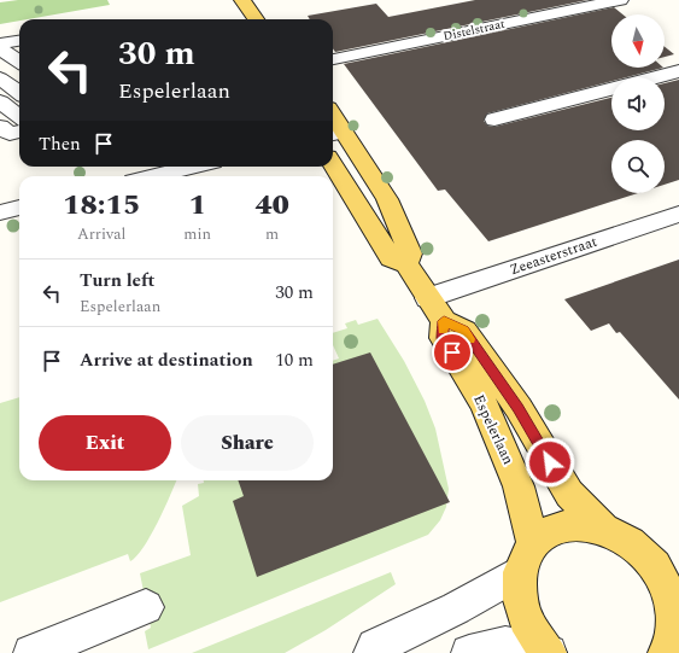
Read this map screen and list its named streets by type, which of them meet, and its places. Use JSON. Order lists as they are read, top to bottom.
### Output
{
  "streets": {
    "main road": ["Espelerlaan"],
    "street": ["Distelstraat", "Zeeasterstraat"]
  },
  "crossings": [
    ["Zeeasterstraat", "Espelerlaan"]
  ],
  "north": "bottom",
  "page": {
    "turn": ["30 m", "Espelerlaan"],
    "then": "Then",
    "eta": [
      "18:15",
      "Arrival",
      "1",
      "min",
      "40",
      "m"
    ],
    "list": [
      {
        "name": "Turn left",
        "note": "Espelerlaan",
        "value": "30 m"
      },
      {
        "name": "Arrive at destination",
        "value": "10 m"
      }
    ],
    "buttons": ["Exit", "Share"]
  }
}
